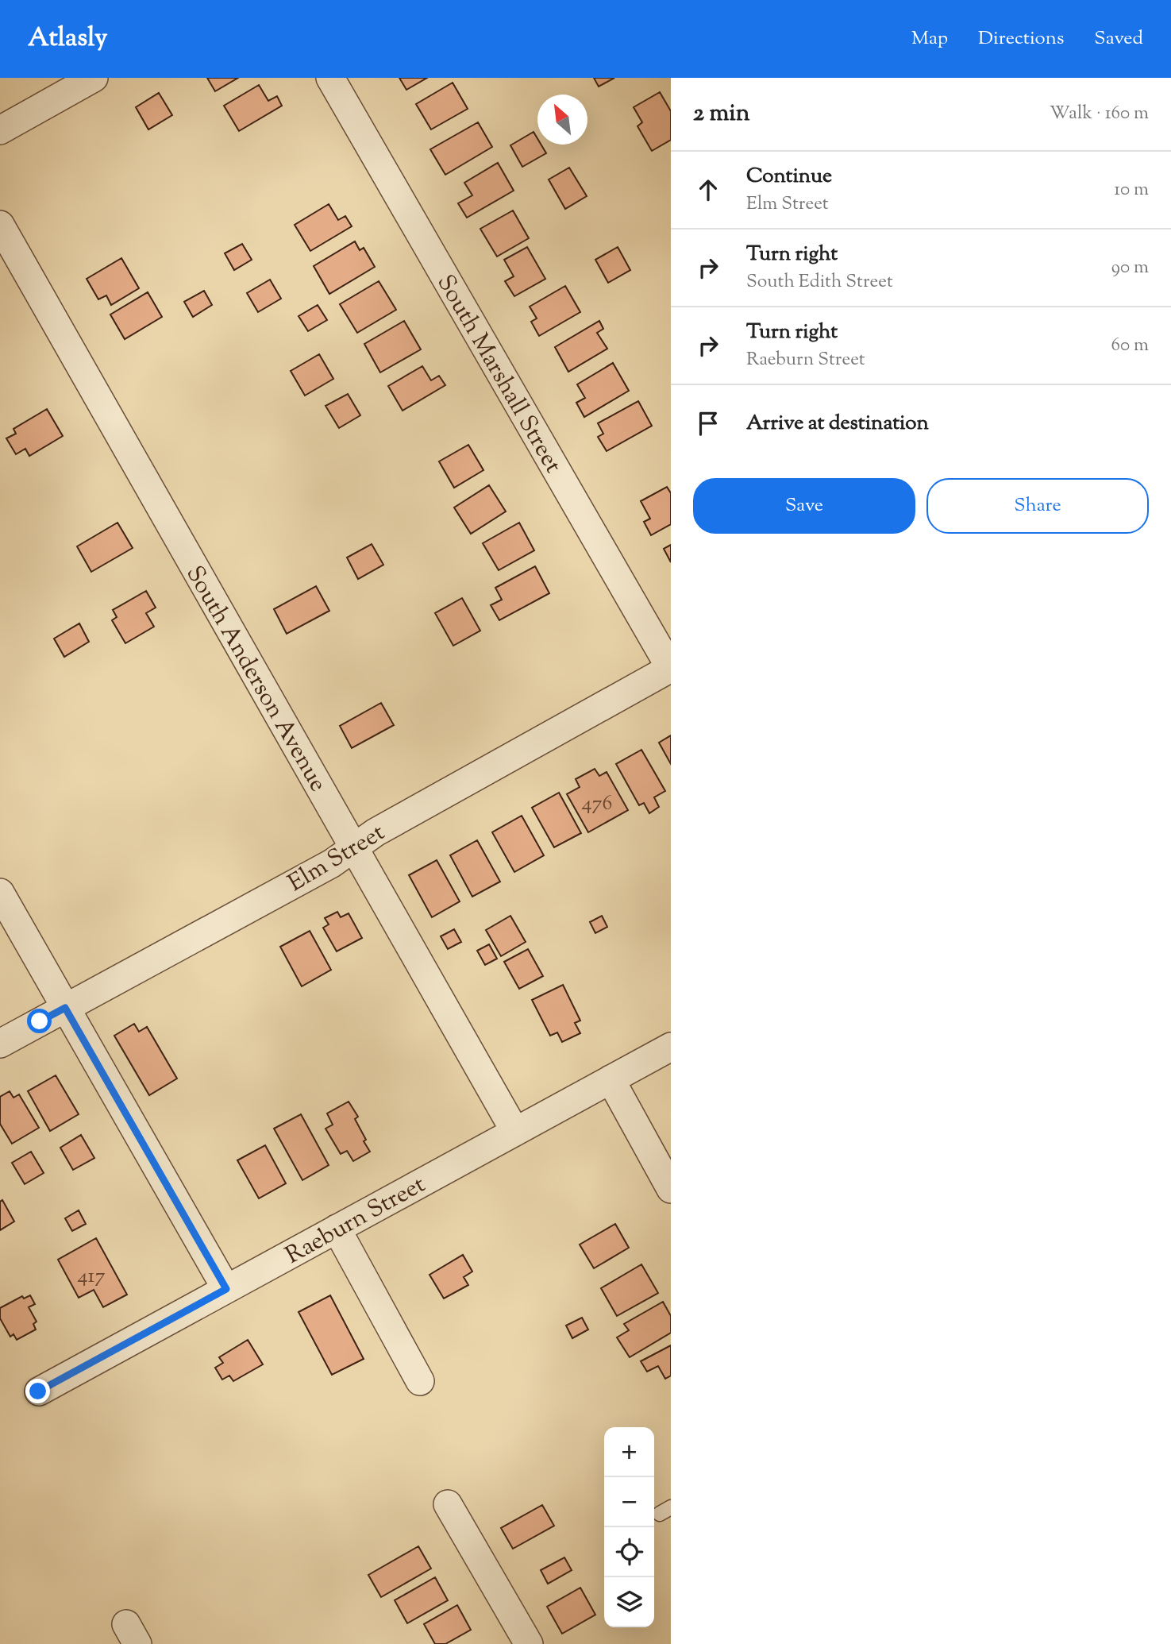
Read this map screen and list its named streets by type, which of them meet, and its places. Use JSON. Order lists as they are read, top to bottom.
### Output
{
  "streets": {
    "street": [
      "South Marshall Street",
      "South Anderson Avenue",
      "Elm Street",
      "Raeburn Street"
    ]
  },
  "crossings": [
    ["South Marshall Street", "Elm Street"],
    ["South Anderson Avenue", "Elm Street"],
    ["South Anderson Avenue", "Raeburn Street"]
  ],
  "house_numbers": ["476", "417"],
  "north": "top left",
  "page": {
    "header": "Atlasly",
    "nav": ["Map", "Directions", "Saved"],
    "heading": ["2 min", "Walk · 160 m"],
    "list": [
      ["Continue", "Elm Street", "10 m"],
      ["Turn right", "South Edith Street", "90 m"],
      ["Turn right", "Raeburn Street", "60 m"],
      "Arrive at destination"
    ],
    "buttons": ["Save", "Share"],
    "map_buttons": ["+", "−"]
  }
}
